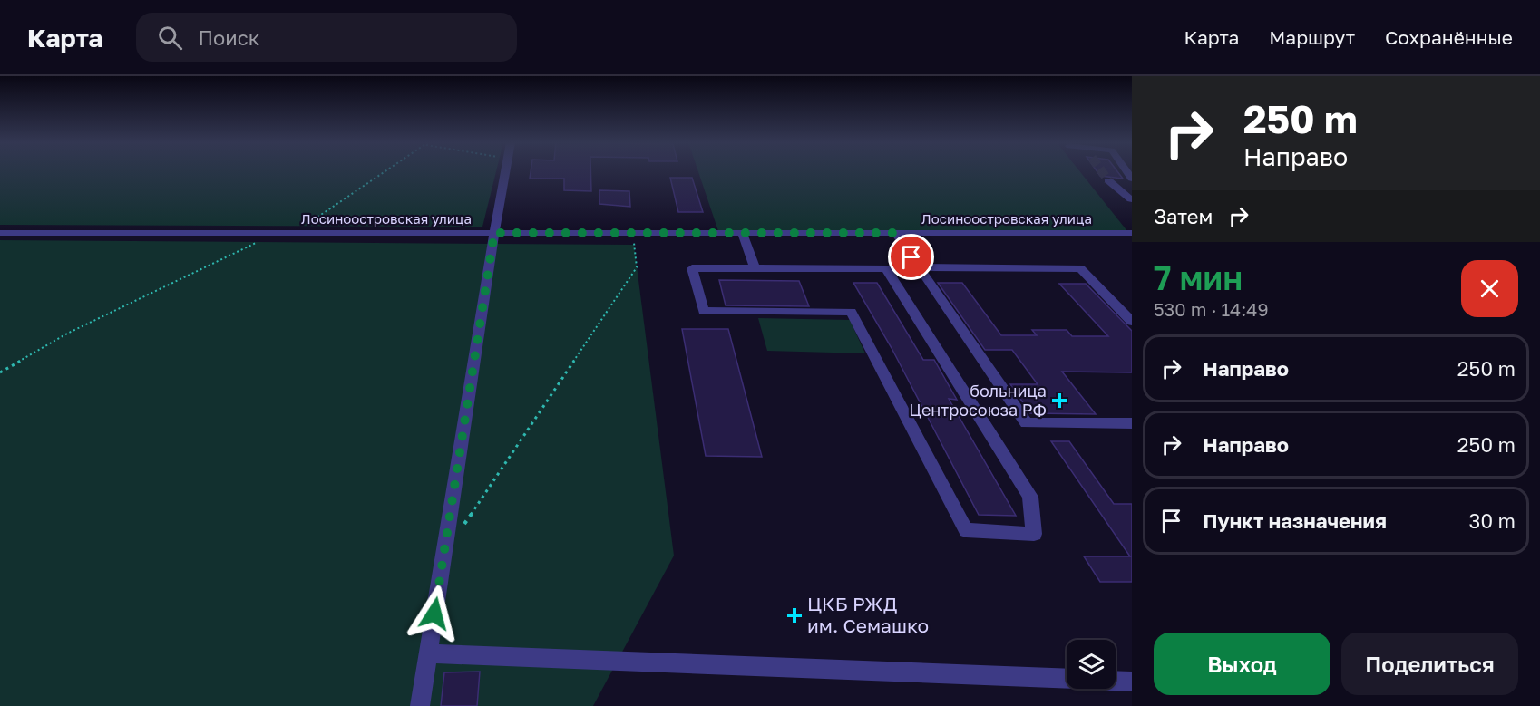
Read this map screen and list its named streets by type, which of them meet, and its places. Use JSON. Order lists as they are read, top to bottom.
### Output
{
  "streets": {
    "street": ["Лосиноостровская улица"]
  },
  "places": {
    "health": ["больница Центросоюза РФ", "ЦКБ РЖД им. Семашко"]
  },
  "page": {
    "header": "Карта",
    "search": "Поиск",
    "nav": ["Карта", "Маршрут", "Сохранённые"],
    "turn": ["250 m", "Направо"],
    "then": "Затем",
    "heading": ["7 мин", "530 m · 14:49"],
    "list": [
      {
        "name": "Направо",
        "value": "250 m"
      },
      {
        "name": "Направо",
        "value": "250 m"
      },
      {
        "name": "Пункт назначения",
        "value": "30 m"
      }
    ],
    "buttons": ["Выход", "Поделиться"]
  }
}
